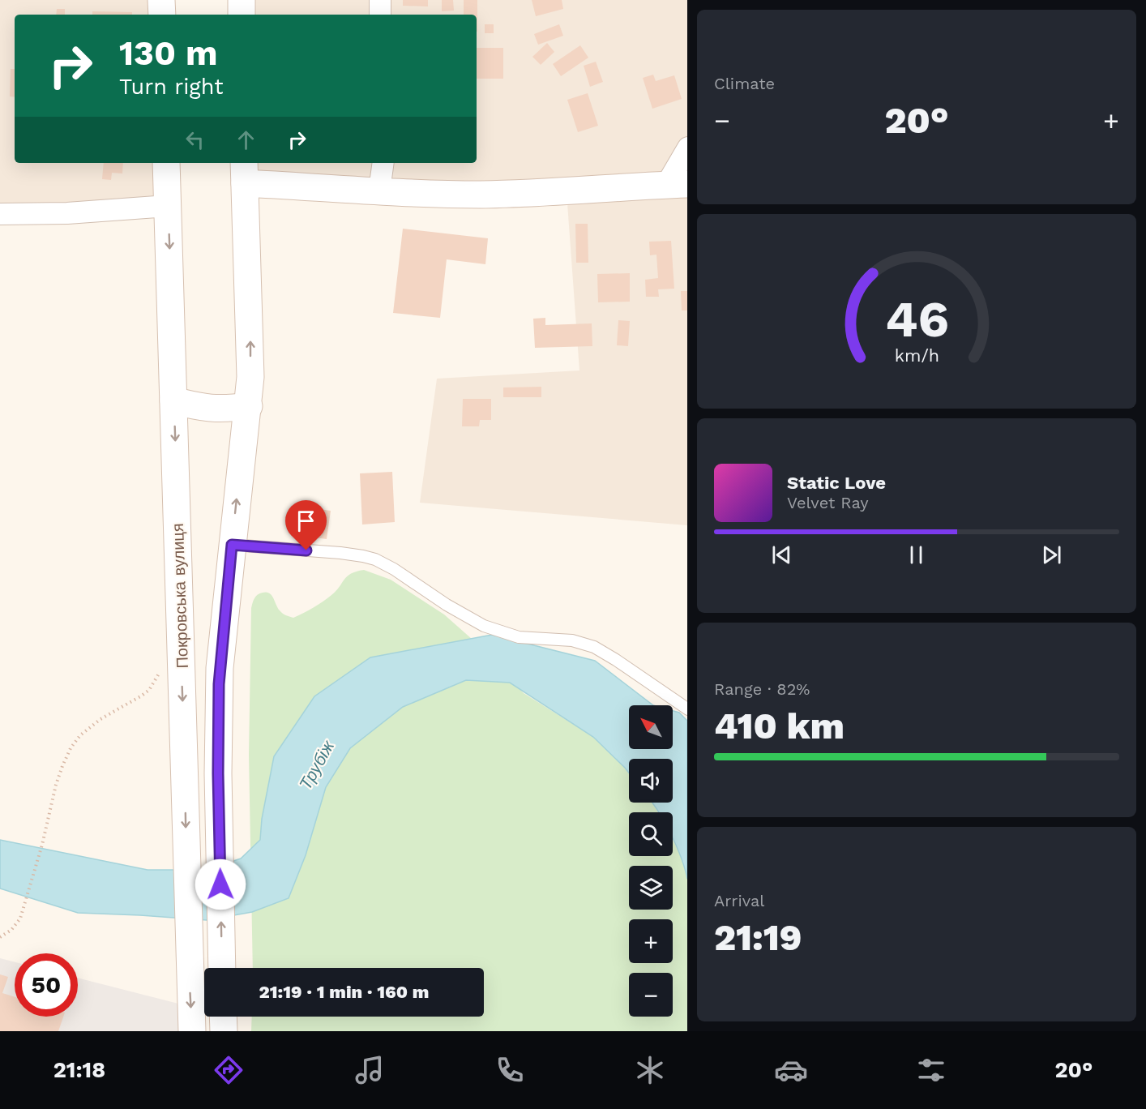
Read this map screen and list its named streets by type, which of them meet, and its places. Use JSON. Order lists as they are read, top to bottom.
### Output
{
  "streets": {
    "main road": ["Покровська вулиця"]
  },
  "water": ["Трубіж"],
  "north": "top left",
  "page": {
    "tile": [
      "Climate",
      ["Range · 82%", "410 km"],
      ["Arrival", "21:19"]
    ],
    "turn": ["130 m", "Turn right"],
    "heat": ["−", "20°", "+"],
    "song": ["Static Love", "Velvet Ray"],
    "map_buttons": ["+", "−"],
    "limit": "50",
    "trip": "21:19 · 1 min · 160 m",
    "tabs": ["21:18", "20°"],
    "gauge": ["46", "km/h"]
  }
}
